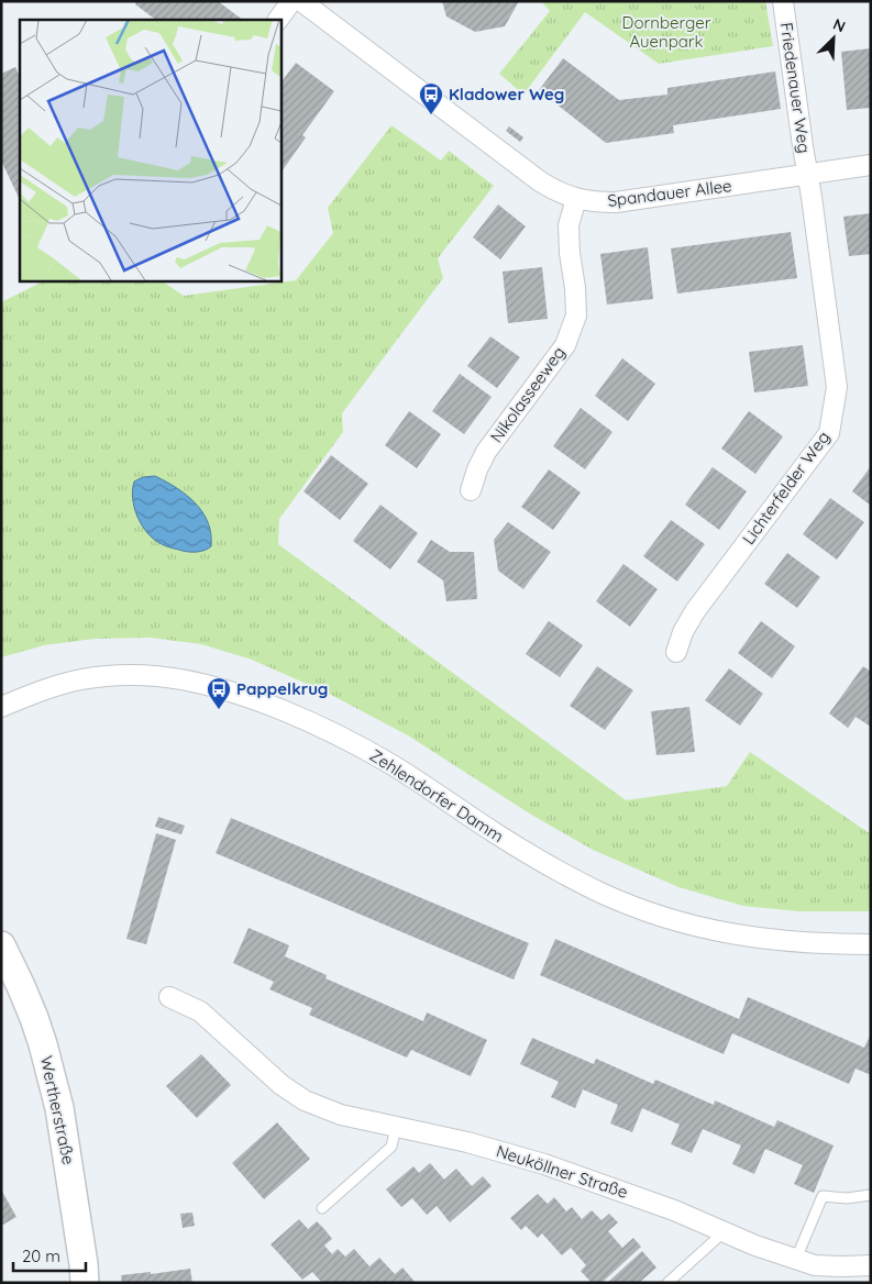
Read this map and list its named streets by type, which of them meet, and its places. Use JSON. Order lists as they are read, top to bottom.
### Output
{
  "streets": {
    "main road": ["Wertherstraße"],
    "street": [
      "Friedenauer Weg",
      "Spandauer Allee",
      "Nikolasseeweg",
      "Lichterfelder Weg",
      "Zehlendorfer Damm",
      "Neuköllner Straße"
    ]
  },
  "crossings": [
    ["Friedenauer Weg", "Spandauer Allee"],
    ["Friedenauer Weg", "Lichterfelder Weg"],
    ["Spandauer Allee", "Nikolasseeweg"],
    ["Spandauer Allee", "Lichterfelder Weg"]
  ],
  "parks": ["Dornberger Auenpark"],
  "places": {
    "bus stop": ["Kladower Weg", "Pappelkrug"]
  },
  "scale_bar": "20 m",
  "north": "top right"
}
